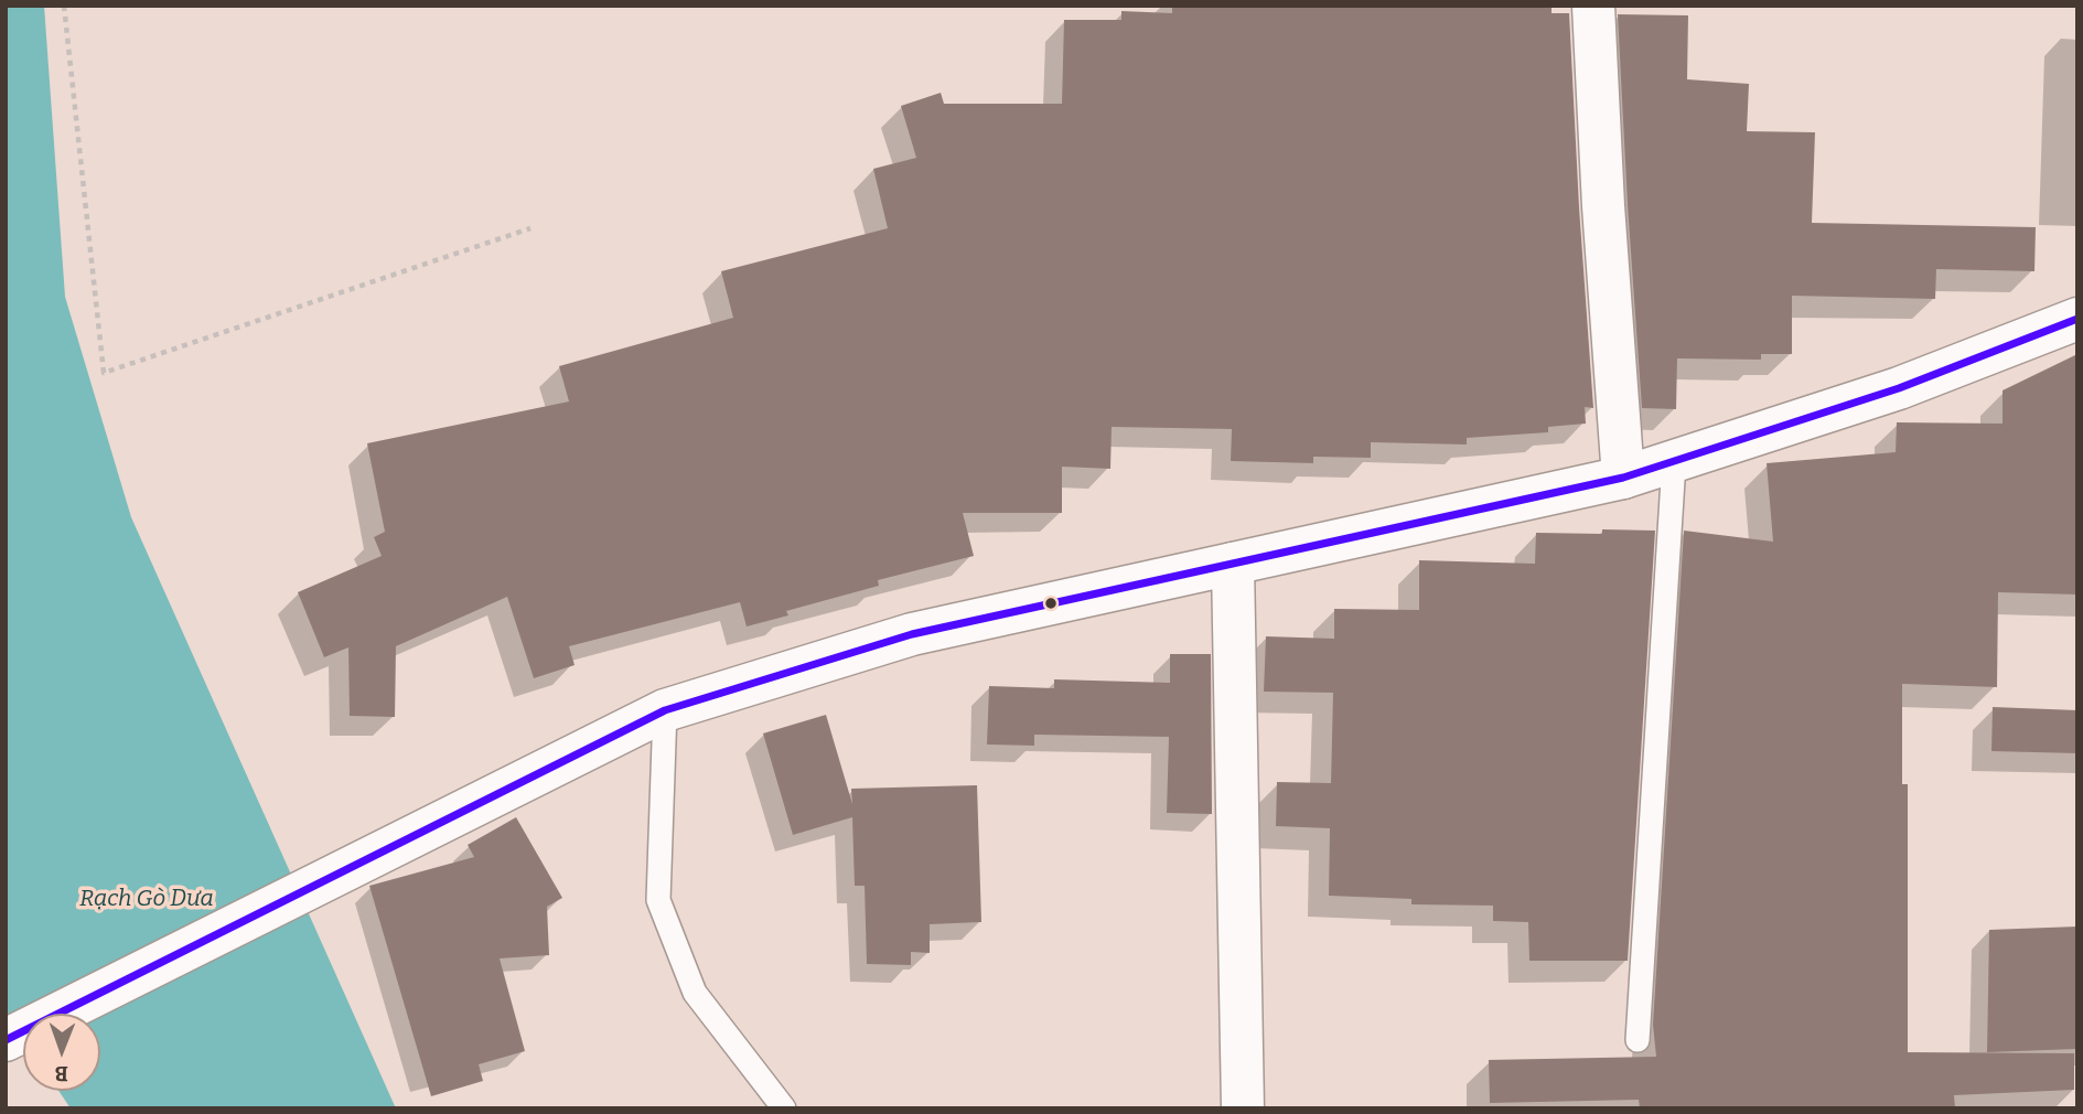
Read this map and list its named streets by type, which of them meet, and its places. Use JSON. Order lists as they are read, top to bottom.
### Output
{
  "water": ["Rạch Gò Dưa"],
  "north": "bottom"
}
